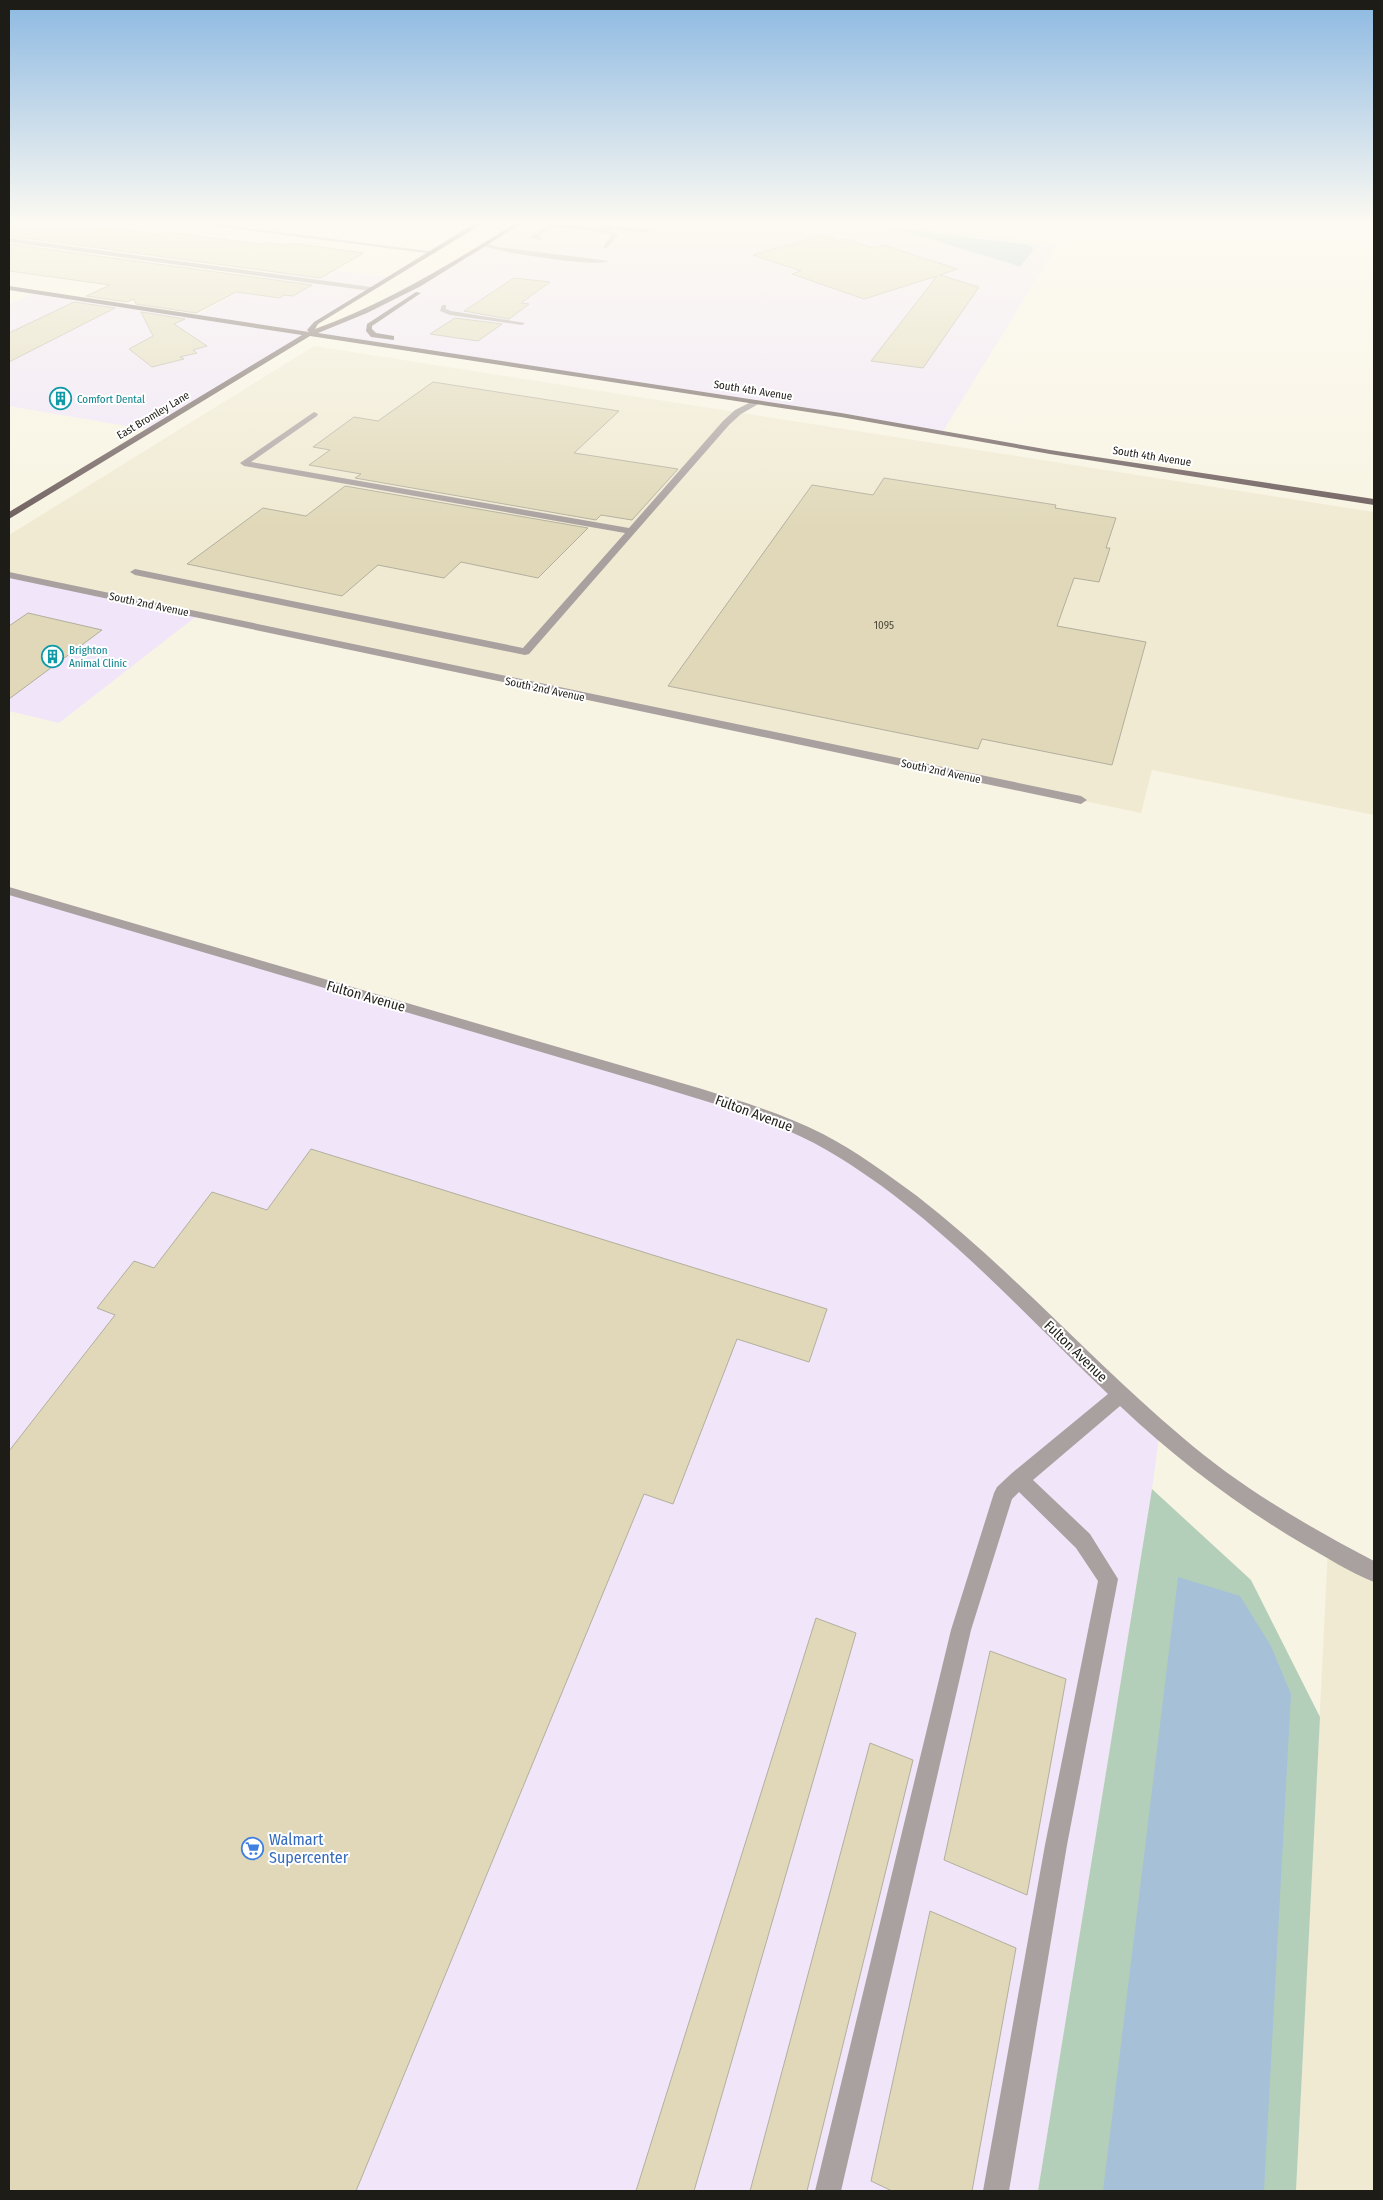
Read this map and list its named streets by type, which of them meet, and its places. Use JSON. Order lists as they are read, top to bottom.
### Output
{
  "streets": {
    "main road": ["South 4th Avenue", "East Bromley Lane"],
    "street": ["South 2nd Avenue", "Fulton Avenue"]
  },
  "crossings": [
    ["South 4th Avenue", "East Bromley Lane"]
  ],
  "places": {
    "building": ["Comfort Dental", "Brighton Animal Clinic"],
    "supermarket": ["Walmart Supercenter"]
  },
  "house_numbers": ["1095"]
}
